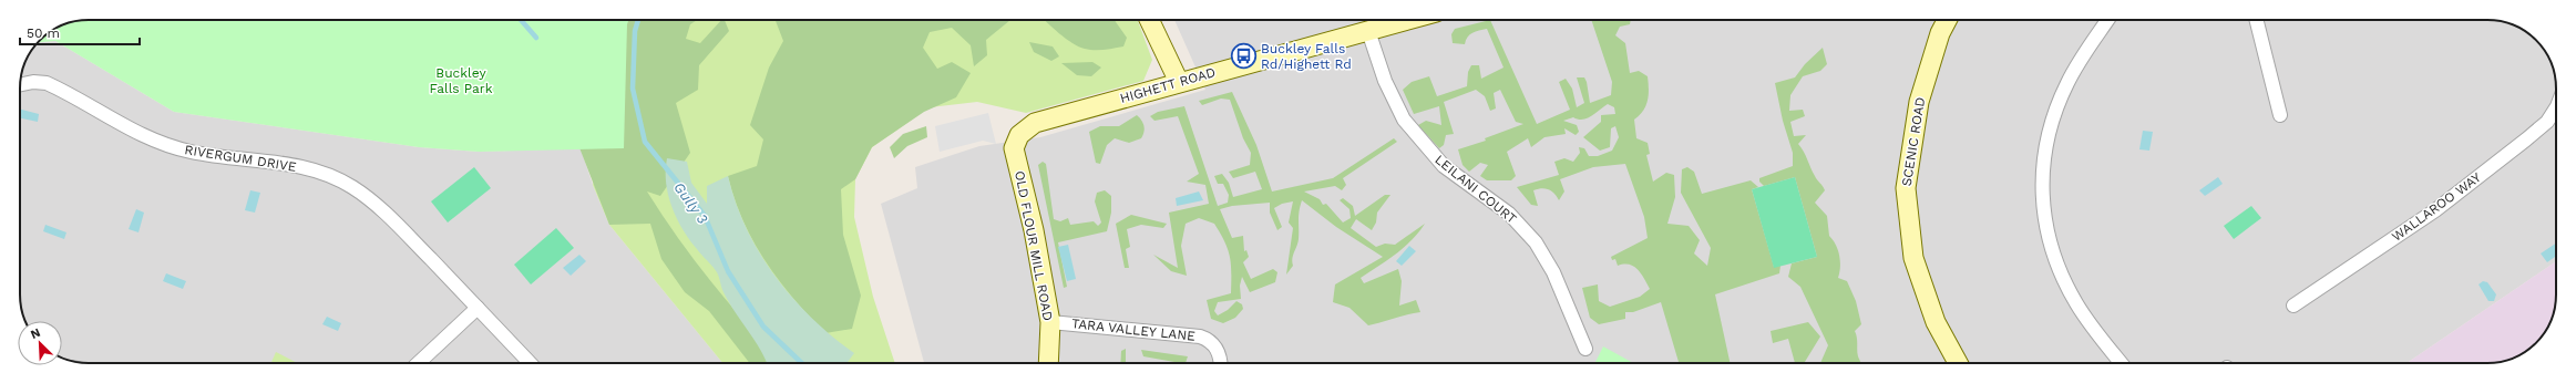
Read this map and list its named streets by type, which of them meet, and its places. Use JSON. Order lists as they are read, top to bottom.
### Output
{
  "streets": {
    "street": [
      "HIGHETT ROAD",
      "SCENIC ROAD",
      "RIVERGUM DRIVE",
      "LEILANI COURT",
      "WALLAROO WAY",
      "OLD FLOUR MILL ROAD",
      "TARA VALLEY LANE"
    ]
  },
  "crossings": [
    ["HIGHETT ROAD", "LEILANI COURT"],
    ["HIGHETT ROAD", "OLD FLOUR MILL ROAD"],
    ["OLD FLOUR MILL ROAD", "TARA VALLEY LANE"]
  ],
  "water": ["Gully 3"],
  "parks": ["Buckley Falls Park"],
  "places": {
    "bus stop": ["Buckley Falls Rd/Highett Rd"]
  },
  "scale_bar": "50 m",
  "north": "top left"
}
